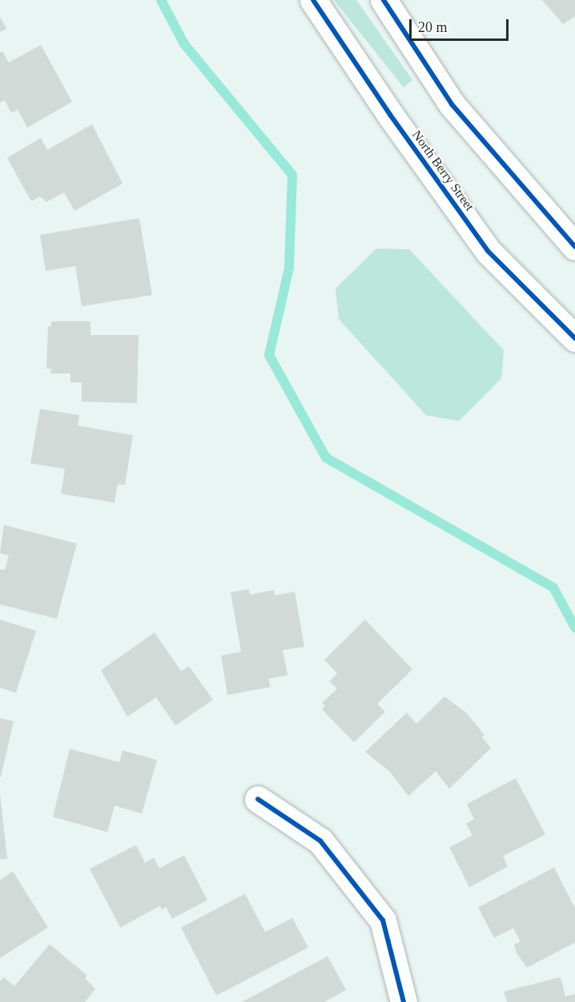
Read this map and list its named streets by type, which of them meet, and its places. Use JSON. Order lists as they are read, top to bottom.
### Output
{
  "streets": {
    "street": ["North Berry Street"]
  },
  "scale_bar": "20 m"
}
